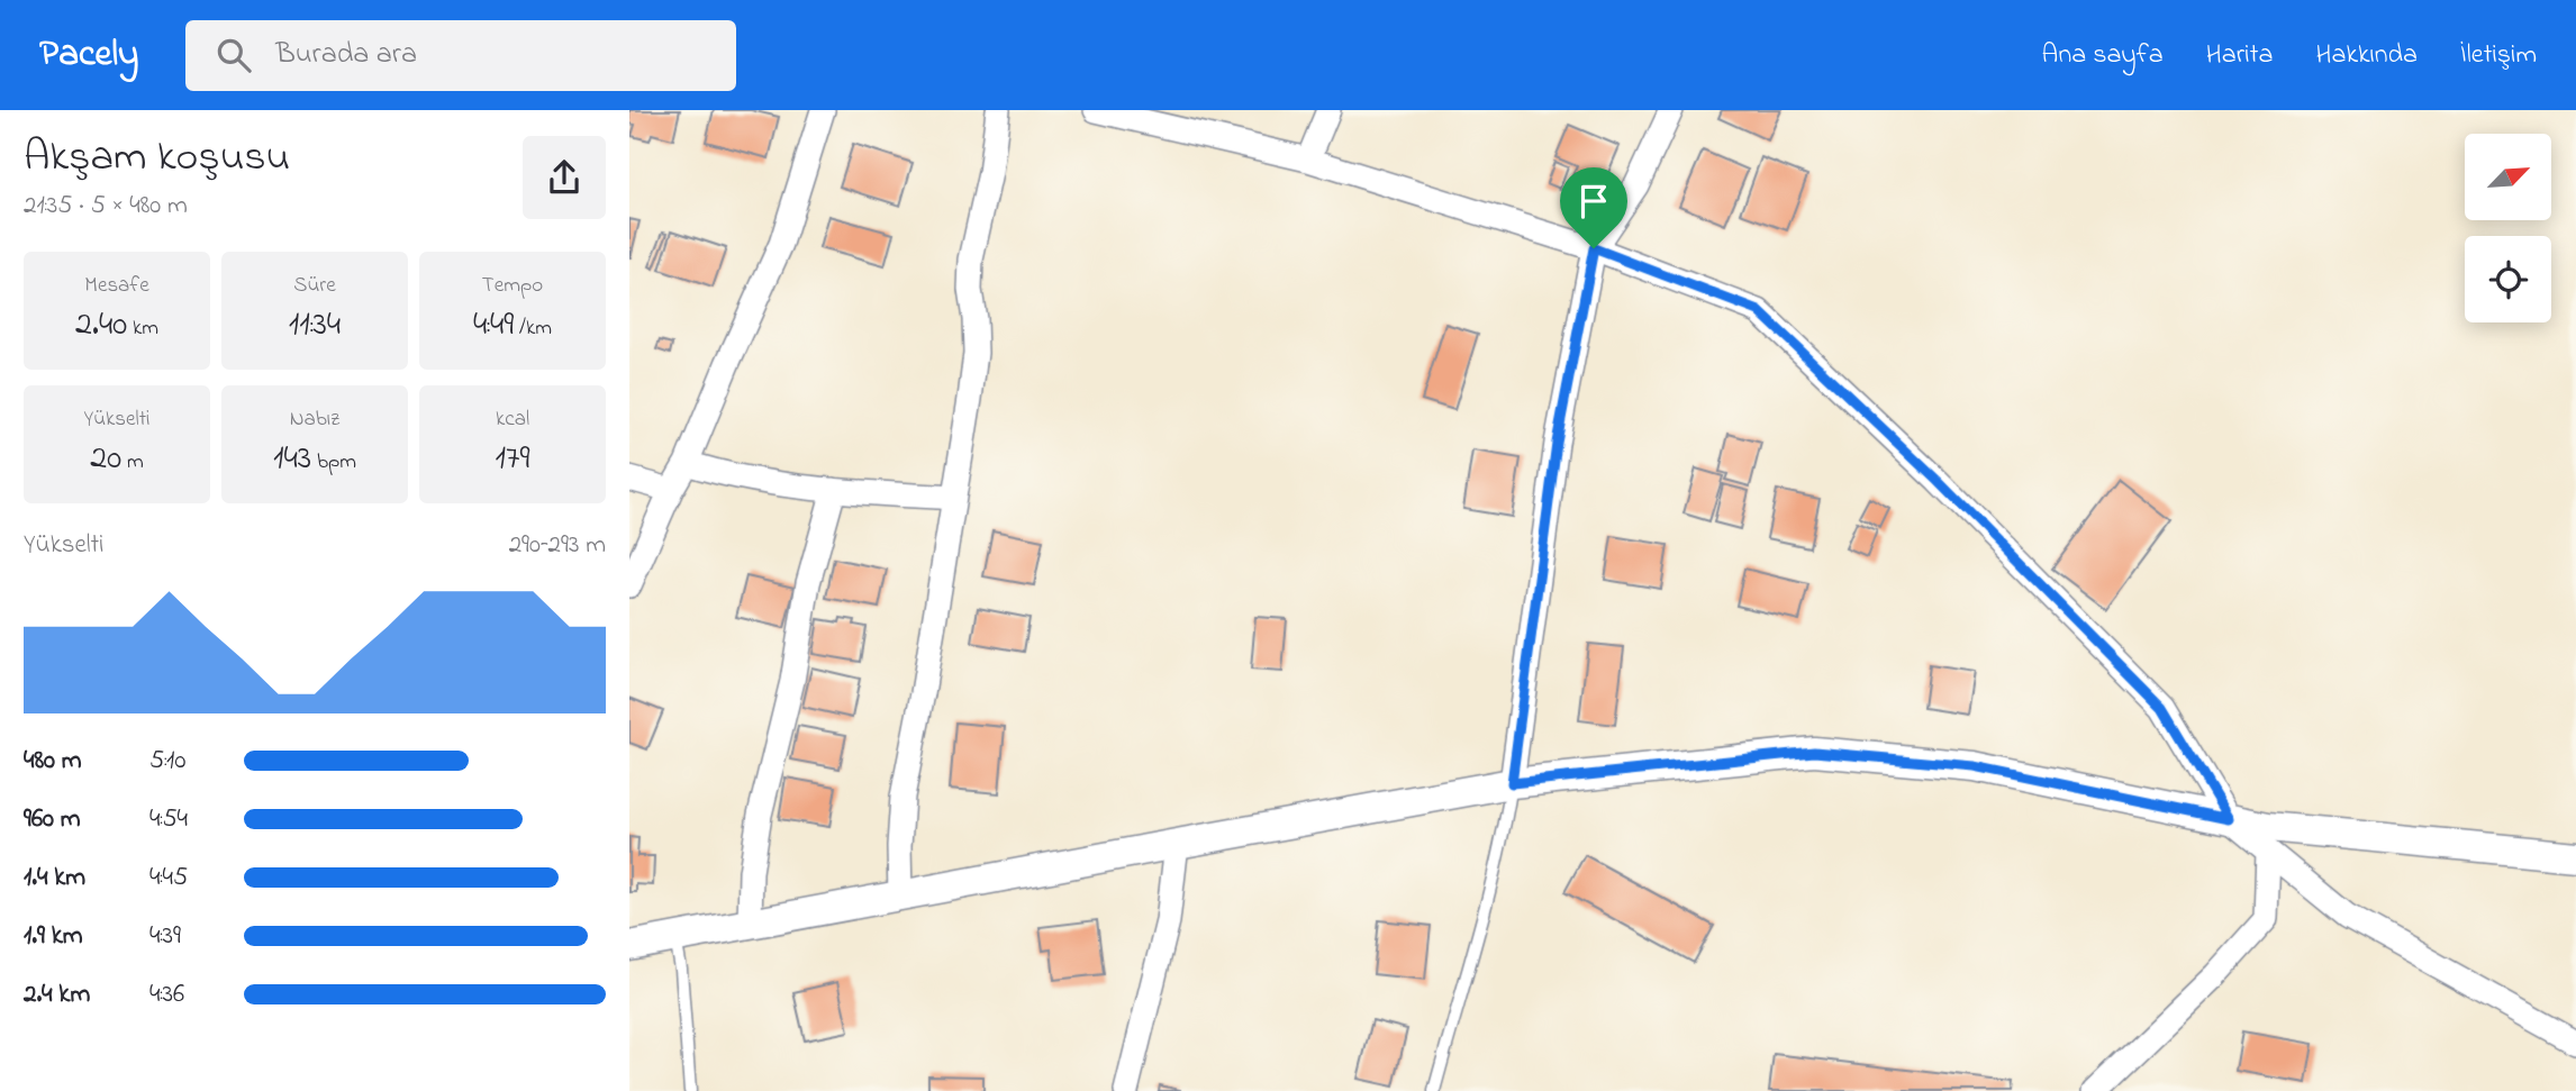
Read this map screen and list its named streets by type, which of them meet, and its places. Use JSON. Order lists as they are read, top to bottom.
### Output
{
  "north": "top right",
  "page": {
    "header": "Pacely",
    "search": "Burada ara",
    "nav": [
      "Ana sayfa",
      "Harita",
      "Hakkında",
      "İletişim"
    ],
    "heading": ["Akşam koşusu", "21:35 · 5 × 480 m"],
    "stats": [
      ["Mesafe", "2.40 km"],
      ["Süre", "11:34"],
      ["Tempo", "4:49 /km"],
      ["Yükselti", "20 m"],
      ["Nabız", "143 bpm"],
      ["kcal", "179"]
    ],
    "chart": ["Yükselti", "290–293 m"],
    "list": [
      {
        "name": "480 m",
        "note": "5:10"
      },
      {
        "name": "960 m",
        "note": "4:54"
      },
      {
        "name": "1.4 km",
        "note": "4:45"
      },
      {
        "name": "1.9 km",
        "note": "4:39"
      },
      {
        "name": "2.4 km",
        "note": "4:36"
      }
    ]
  }
}
